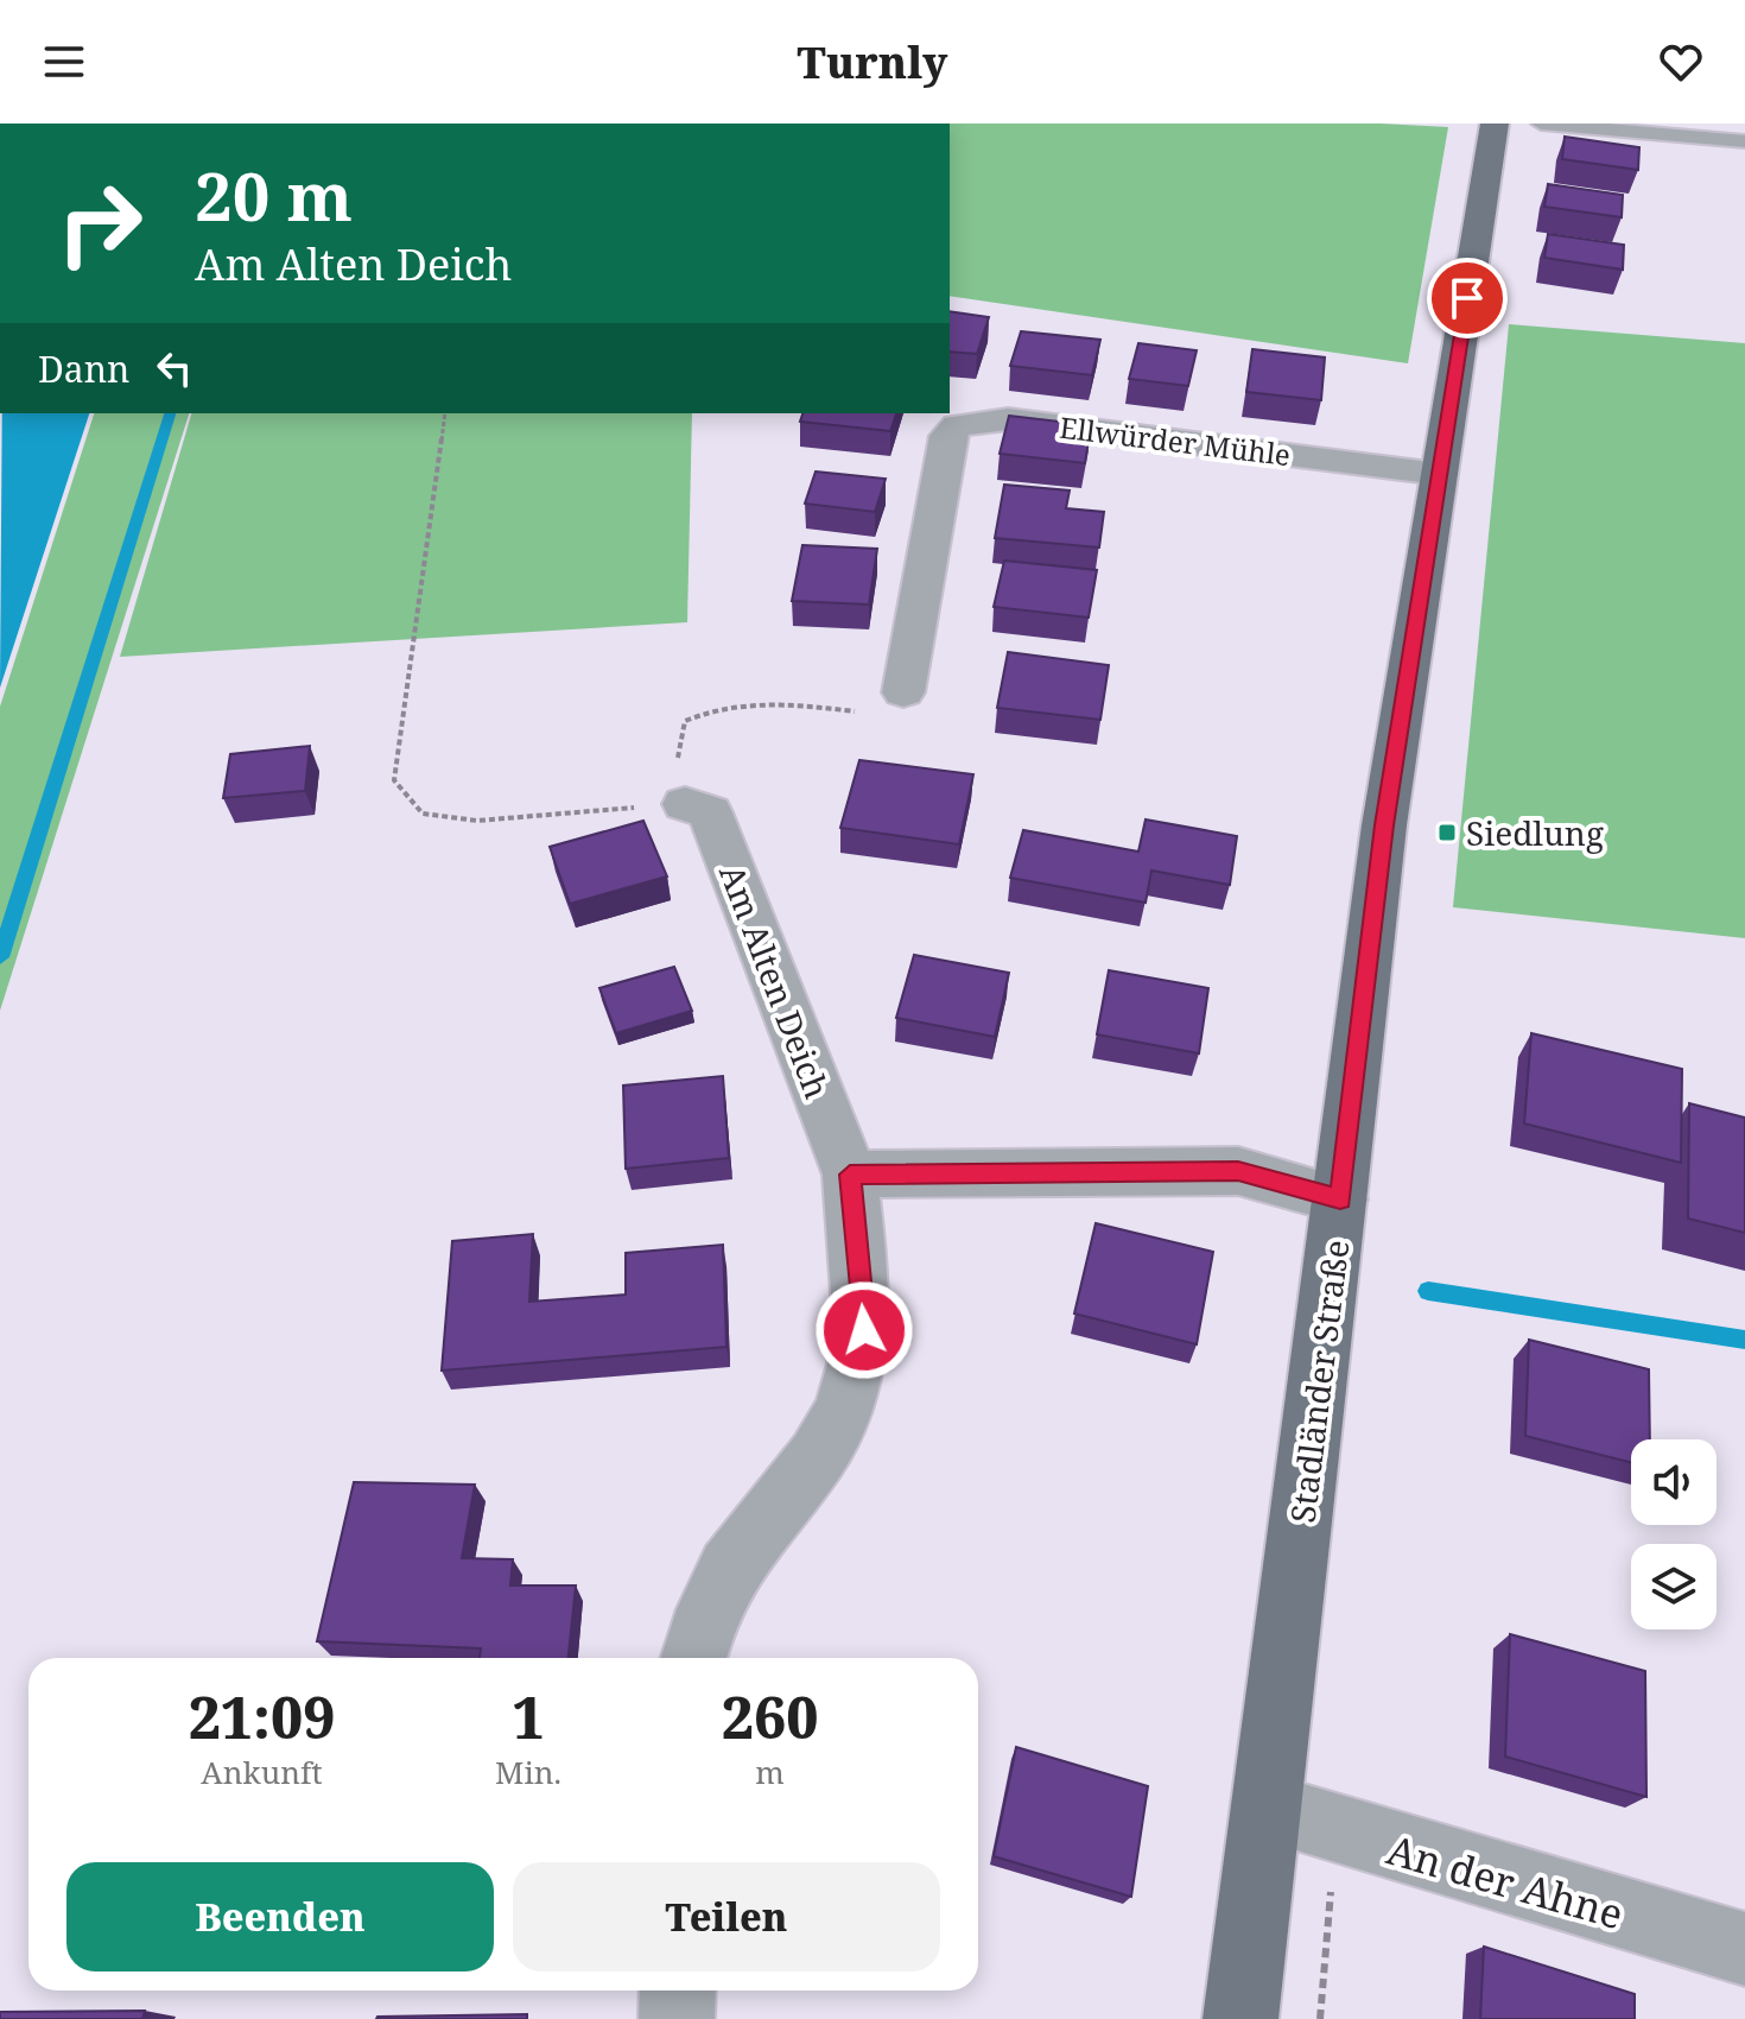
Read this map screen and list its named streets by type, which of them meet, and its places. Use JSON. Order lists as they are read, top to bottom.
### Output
{
  "streets": {
    "main road": ["Stadländer Straße"],
    "street": ["Ellwürder Mühle", "Am Alten Deich", "An der Ahne"]
  },
  "crossings": [
    ["Ellwürder Mühle", "Stadländer Straße"],
    ["Stadländer Straße", "An der Ahne"]
  ],
  "places": {
    "transit": ["Siedlung"]
  },
  "page": {
    "header": "Turnly",
    "turn": ["20 m", "Am Alten Deich"],
    "then": "Dann",
    "eta": [
      "21:09",
      "Ankunft",
      "1",
      "Min.",
      "260",
      "m"
    ],
    "buttons": ["Beenden", "Teilen"]
  }
}
